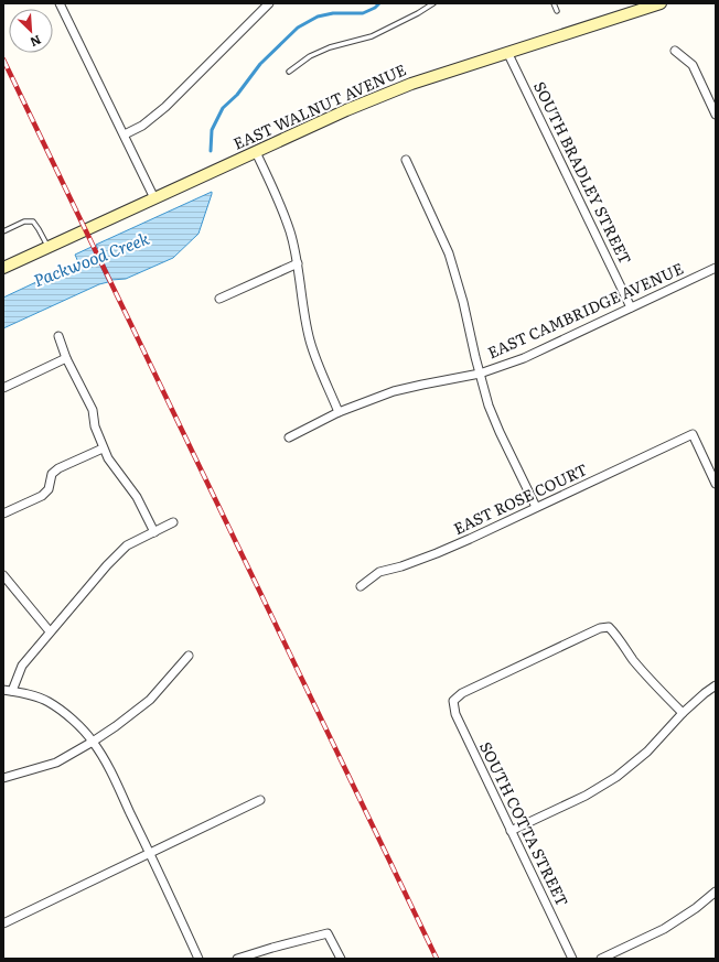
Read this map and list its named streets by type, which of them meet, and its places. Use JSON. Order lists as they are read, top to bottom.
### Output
{
  "streets": {
    "main road": ["EAST WALNUT AVENUE"],
    "street": [
      "SOUTH BRADLEY STREET",
      "EAST CAMBRIDGE AVENUE",
      "EAST ROSE COURT",
      "SOUTH COTTA STREET"
    ]
  },
  "crossings": [
    ["EAST WALNUT AVENUE", "SOUTH BRADLEY STREET"],
    ["SOUTH BRADLEY STREET", "EAST CAMBRIDGE AVENUE"]
  ],
  "water": ["Packwood Creek"],
  "north": "bottom right"
}
